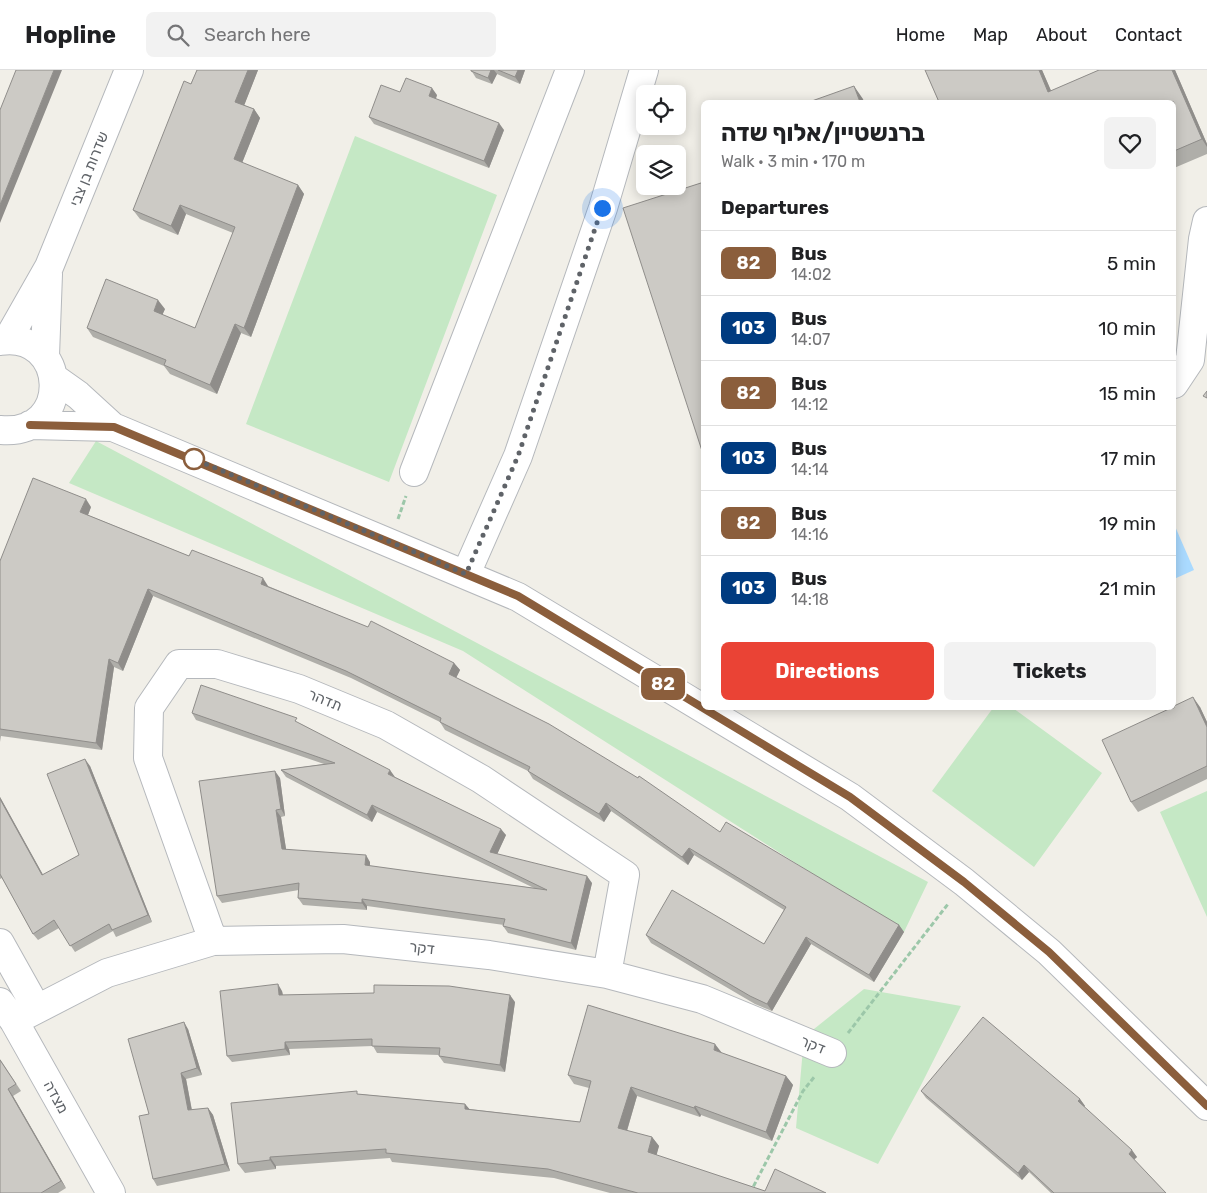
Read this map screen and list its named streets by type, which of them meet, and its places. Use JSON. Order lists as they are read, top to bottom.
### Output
{
  "streets": {
    "street": [
      "שדרות בן צבי",
      "תדהר",
      "דקר",
      "מצדה"
    ]
  },
  "crossings": [
    ["תדהר", "דקר"],
    ["דקר", "מצדה"]
  ],
  "lines": ["bus line 82"],
  "page": {
    "header": "Hopline",
    "search": "Search here",
    "nav": [
      "Home",
      "Map",
      "About",
      "Contact"
    ],
    "on_map": "82",
    "heading": [
      ["ברנשטיין/אלוף שדה", "Walk · 3 min · 170 m"],
      "Departures"
    ],
    "list": [
      {
        "mark": "82",
        "name": "Bus",
        "note": "14:02",
        "value": "5 min"
      },
      {
        "mark": "103",
        "name": "Bus",
        "note": "14:07",
        "value": "10 min"
      },
      {
        "mark": "82",
        "name": "Bus",
        "note": "14:12",
        "value": "15 min"
      },
      {
        "mark": "103",
        "name": "Bus",
        "note": "14:14",
        "value": "17 min"
      },
      {
        "mark": "82",
        "name": "Bus",
        "note": "14:16",
        "value": "19 min"
      },
      {
        "mark": "103",
        "name": "Bus",
        "note": "14:18",
        "value": "21 min"
      }
    ],
    "buttons": ["Directions", "Tickets"]
  }
}
